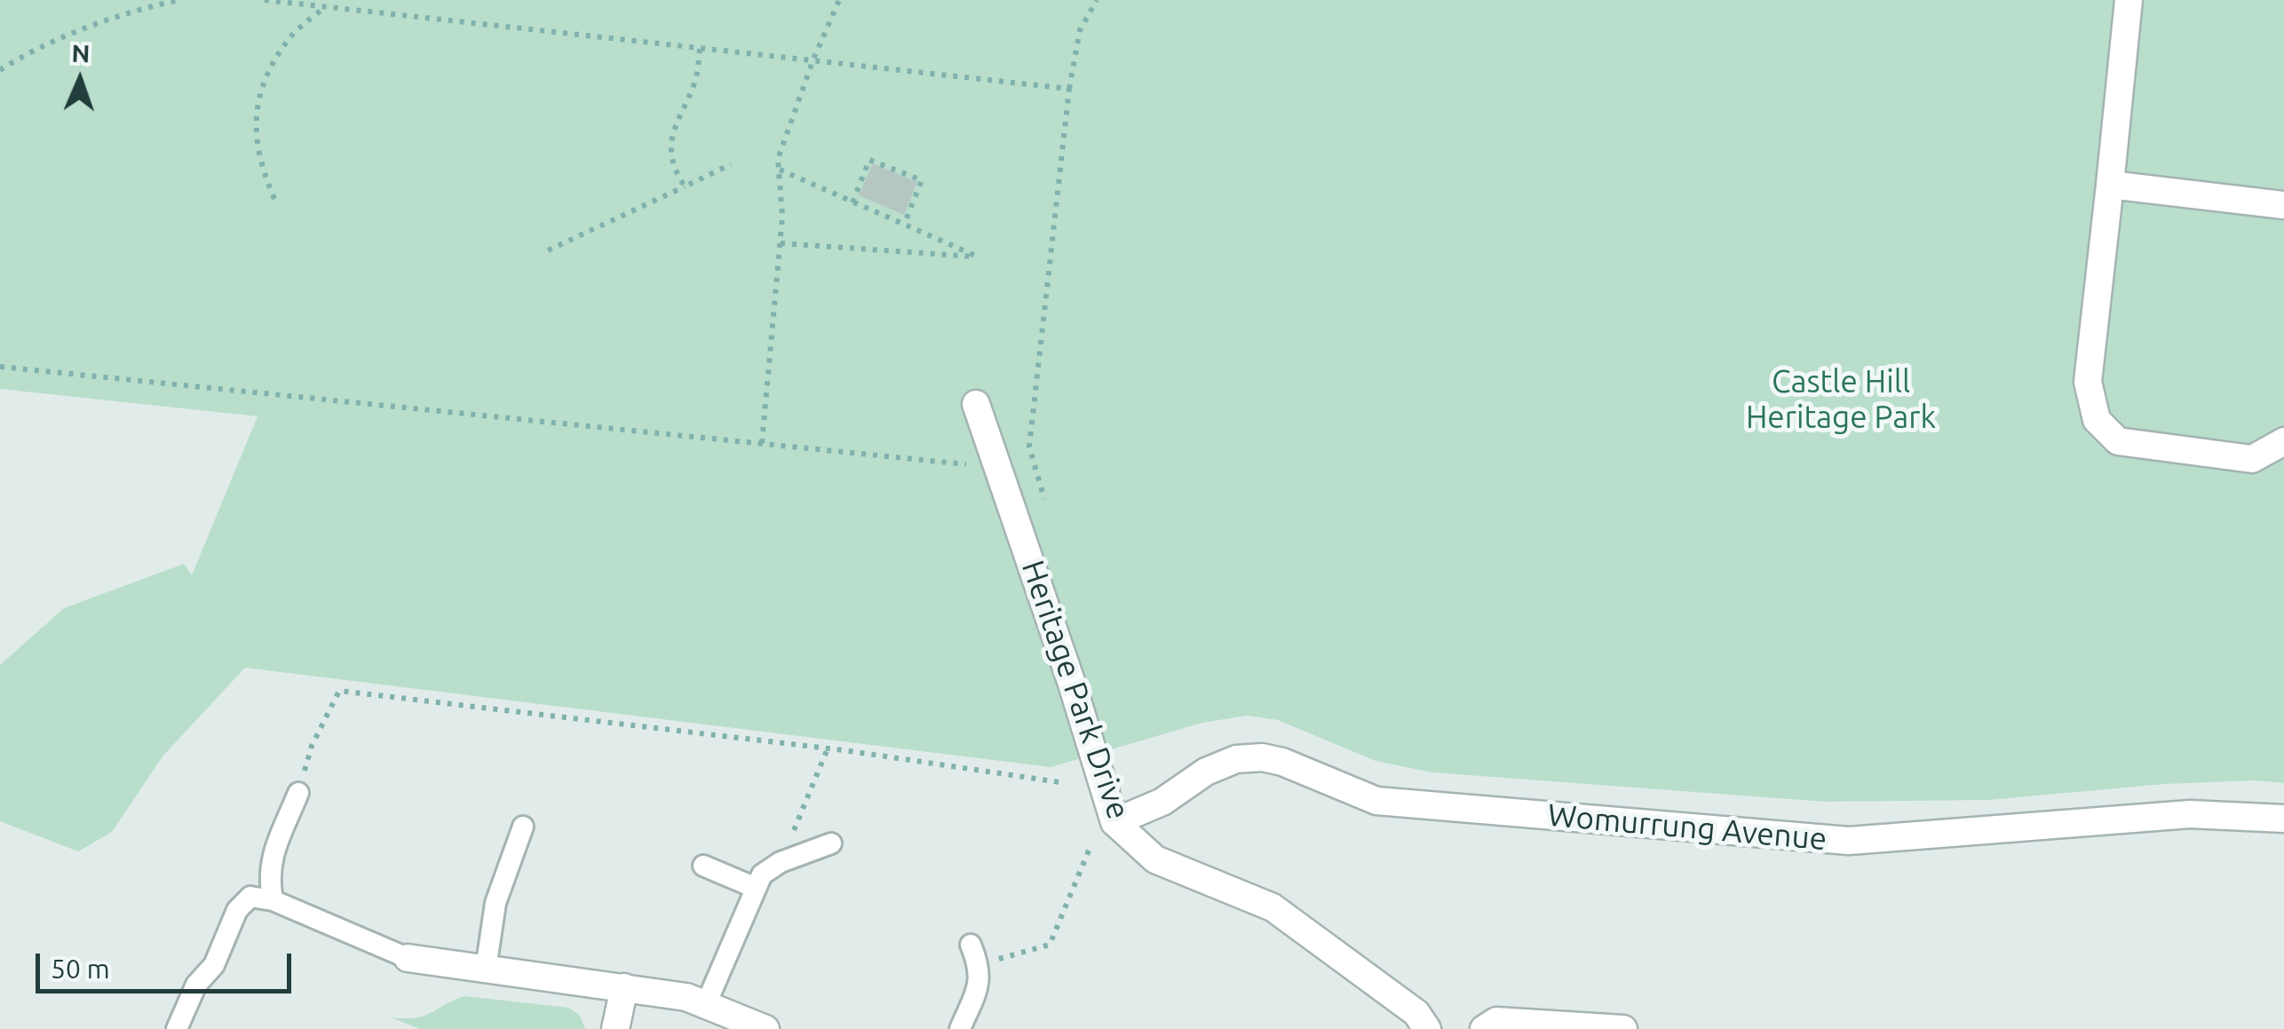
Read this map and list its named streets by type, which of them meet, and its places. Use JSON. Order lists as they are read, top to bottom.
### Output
{
  "streets": {
    "street": ["Heritage Park Drive", "Womurrung Avenue"]
  },
  "crossings": [
    ["Heritage Park Drive", "Womurrung Avenue"]
  ],
  "parks": ["Castle Hill Heritage Park"],
  "scale_bar": "50 m",
  "north": "top"
}
